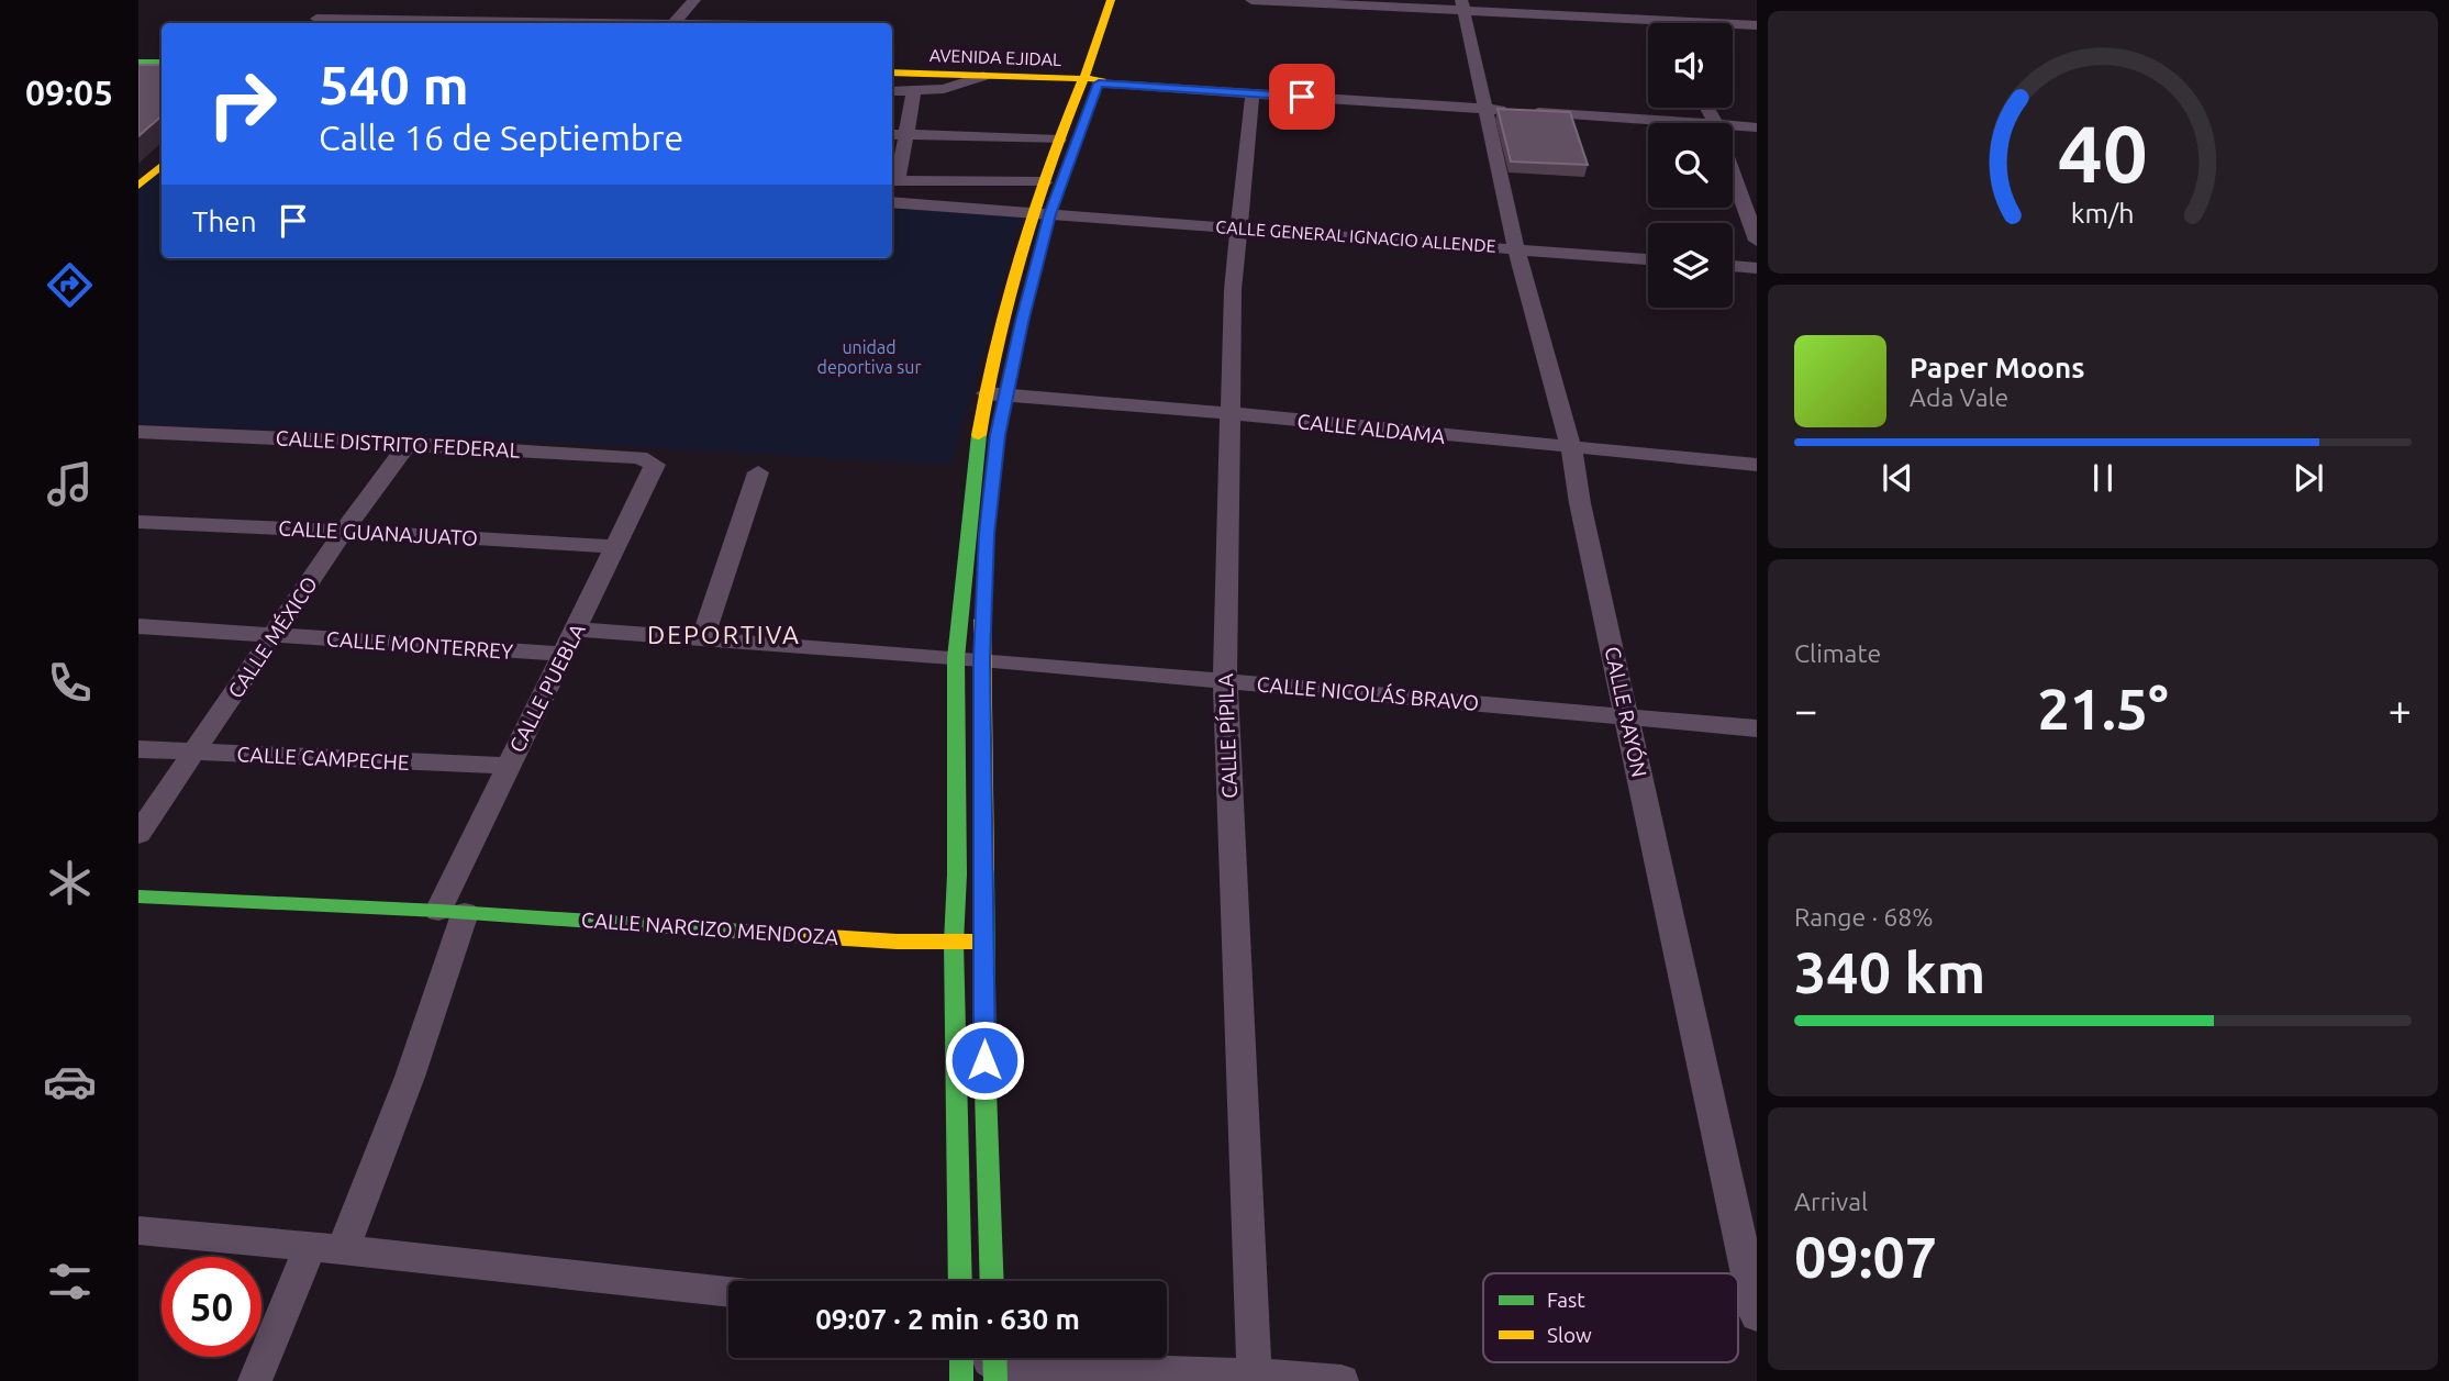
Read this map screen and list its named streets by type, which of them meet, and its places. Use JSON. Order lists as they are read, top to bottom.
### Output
{
  "streets": {
    "main road": ["AVENIDA EJIDAL", "CALLE NARCIZO MENDOZA"],
    "street": [
      "CALLE GENERAL IGNACIO ALLENDE",
      "CALLE ALDAMA",
      "CALLE DISTRITO FEDERAL",
      "CALLE GUANAJUATO",
      "CALLE MÉXICO",
      "CALLE MONTERREY",
      "CALLE PUEBLA",
      "CALLE NICOLÁS BRAVO",
      "CALLE RAYÓN",
      "CALLE PÍPILA",
      "CALLE CAMPECHE"
    ]
  },
  "crossings": [
    ["CALLE GENERAL IGNACIO ALLENDE", "CALLE RAYÓN"],
    ["CALLE GENERAL IGNACIO ALLENDE", "CALLE PÍPILA"],
    ["CALLE ALDAMA", "CALLE RAYÓN"],
    ["CALLE ALDAMA", "CALLE PÍPILA"],
    ["CALLE DISTRITO FEDERAL", "CALLE MÉXICO"],
    ["CALLE DISTRITO FEDERAL", "CALLE PUEBLA"],
    ["CALLE GUANAJUATO", "CALLE MÉXICO"],
    ["CALLE GUANAJUATO", "CALLE PUEBLA"],
    ["CALLE MÉXICO", "CALLE MONTERREY"],
    ["CALLE MÉXICO", "CALLE CAMPECHE"],
    ["CALLE MONTERREY", "CALLE PUEBLA"],
    ["CALLE PUEBLA", "CALLE NICOLÁS BRAVO"],
    ["CALLE PUEBLA", "CALLE CAMPECHE"],
    ["CALLE PUEBLA", "CALLE NARCIZO MENDOZA"],
    ["CALLE NICOLÁS BRAVO", "CALLE RAYÓN"],
    ["CALLE NICOLÁS BRAVO", "CALLE PÍPILA"]
  ],
  "districts": ["DEPORTIVA"],
  "parks": ["unidad deportiva sur"],
  "legend": ["Fast", "Slow"],
  "page": {
    "tabs": "09:05",
    "turn": ["540 m", "Calle 16 de Septiembre"],
    "then": "Then",
    "song": ["Paper Moons", "Ada Vale"],
    "tile": [
      "Climate",
      ["Range · 68%", "340 km"],
      ["Arrival", "09:07"]
    ],
    "heat": ["−", "21.5°", "+"],
    "limit": "50",
    "trip": "09:07 · 2 min · 630 m",
    "gauge": ["40", "km/h"]
  }
}
